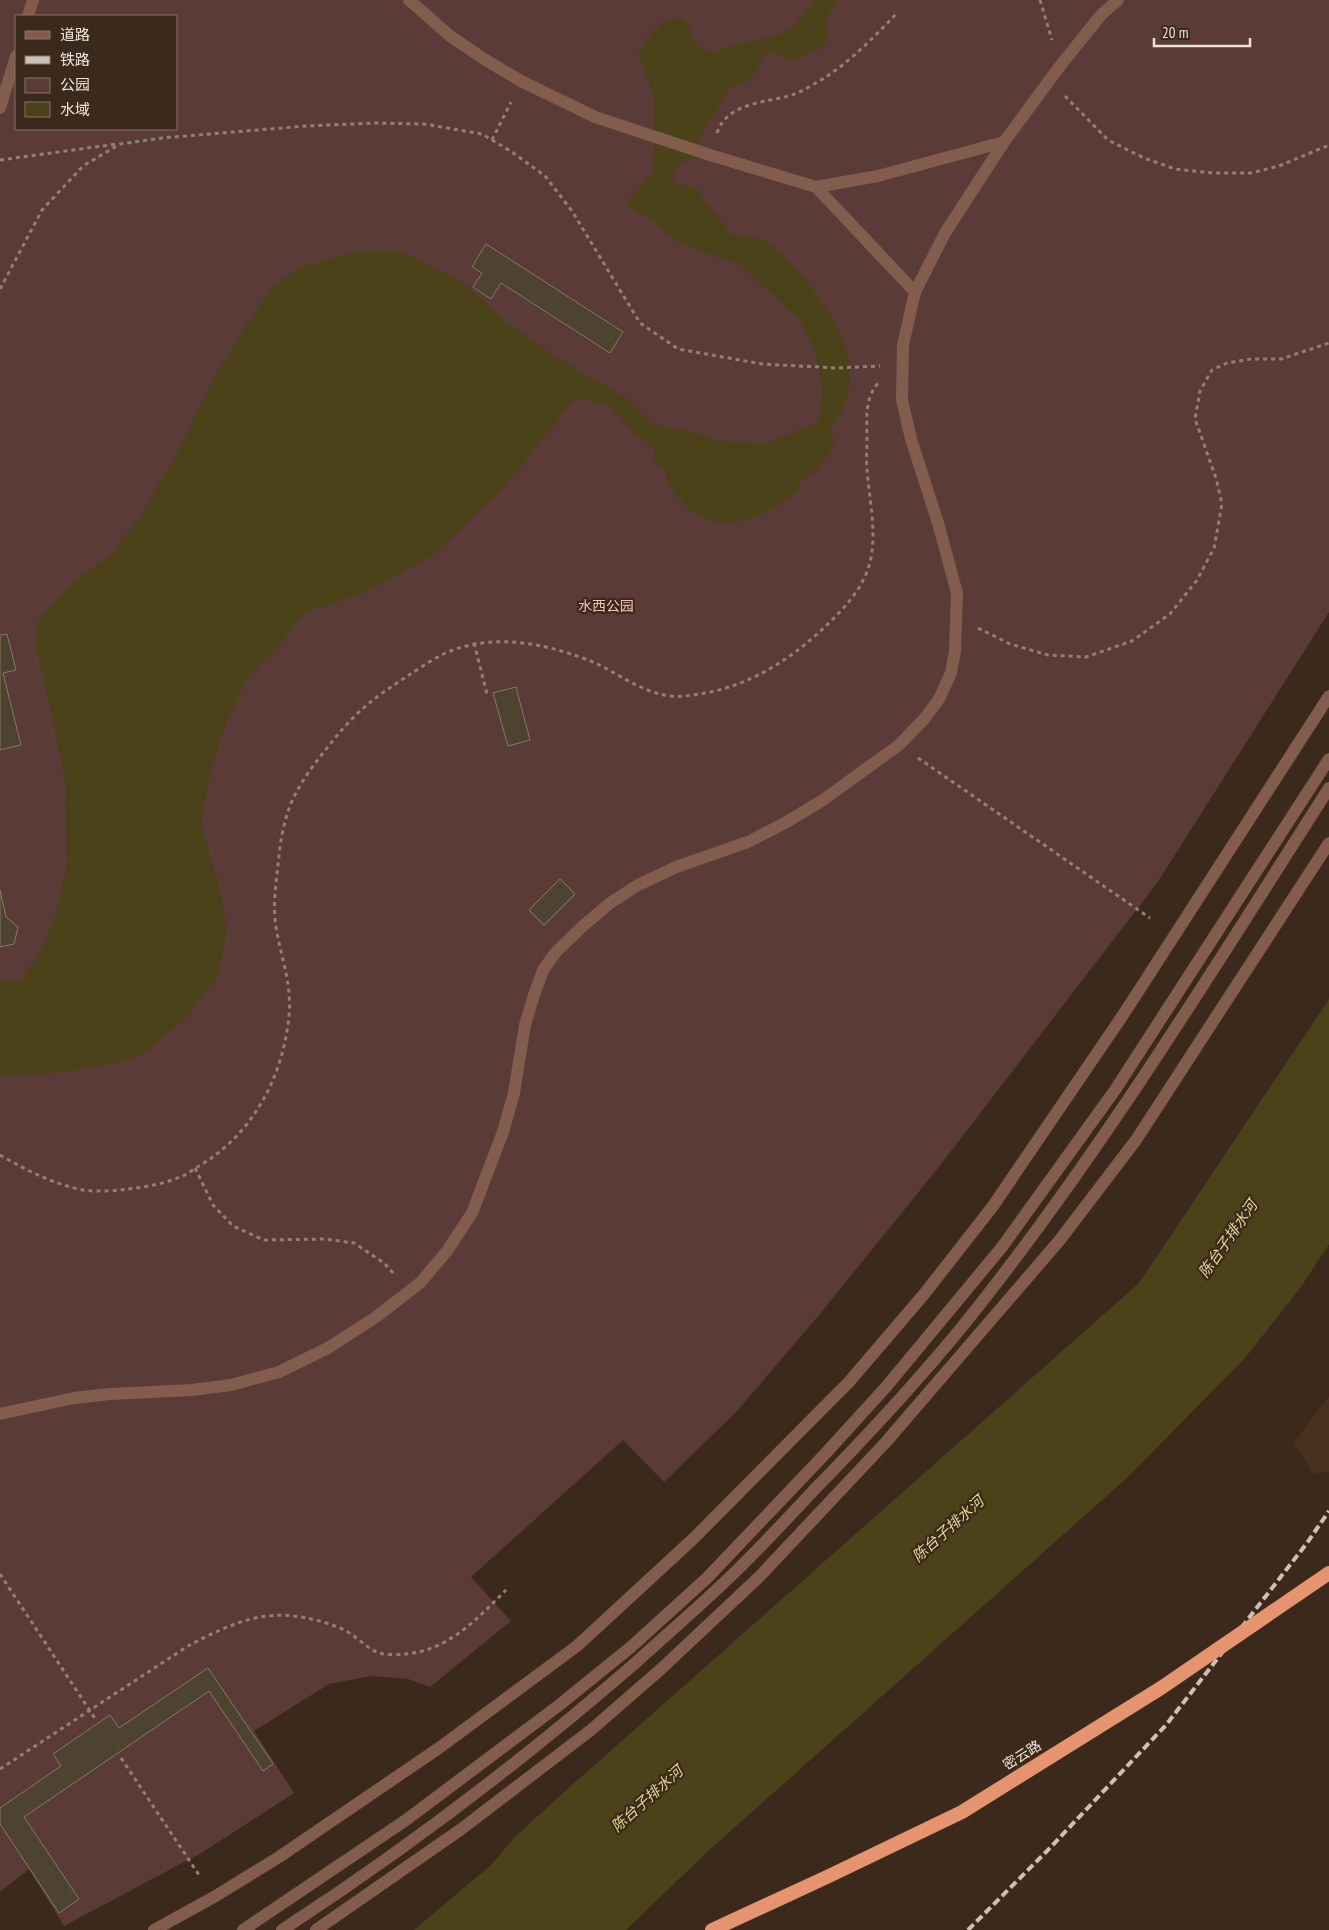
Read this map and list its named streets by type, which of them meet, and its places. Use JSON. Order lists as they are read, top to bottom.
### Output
{
  "streets": {
    "highway": ["密云路"]
  },
  "water": ["陈台子排水河"],
  "parks": ["水西公园"],
  "legend": [
    "道路",
    "铁路",
    "公园",
    "水域"
  ],
  "scale_bar": "20 m"
}
